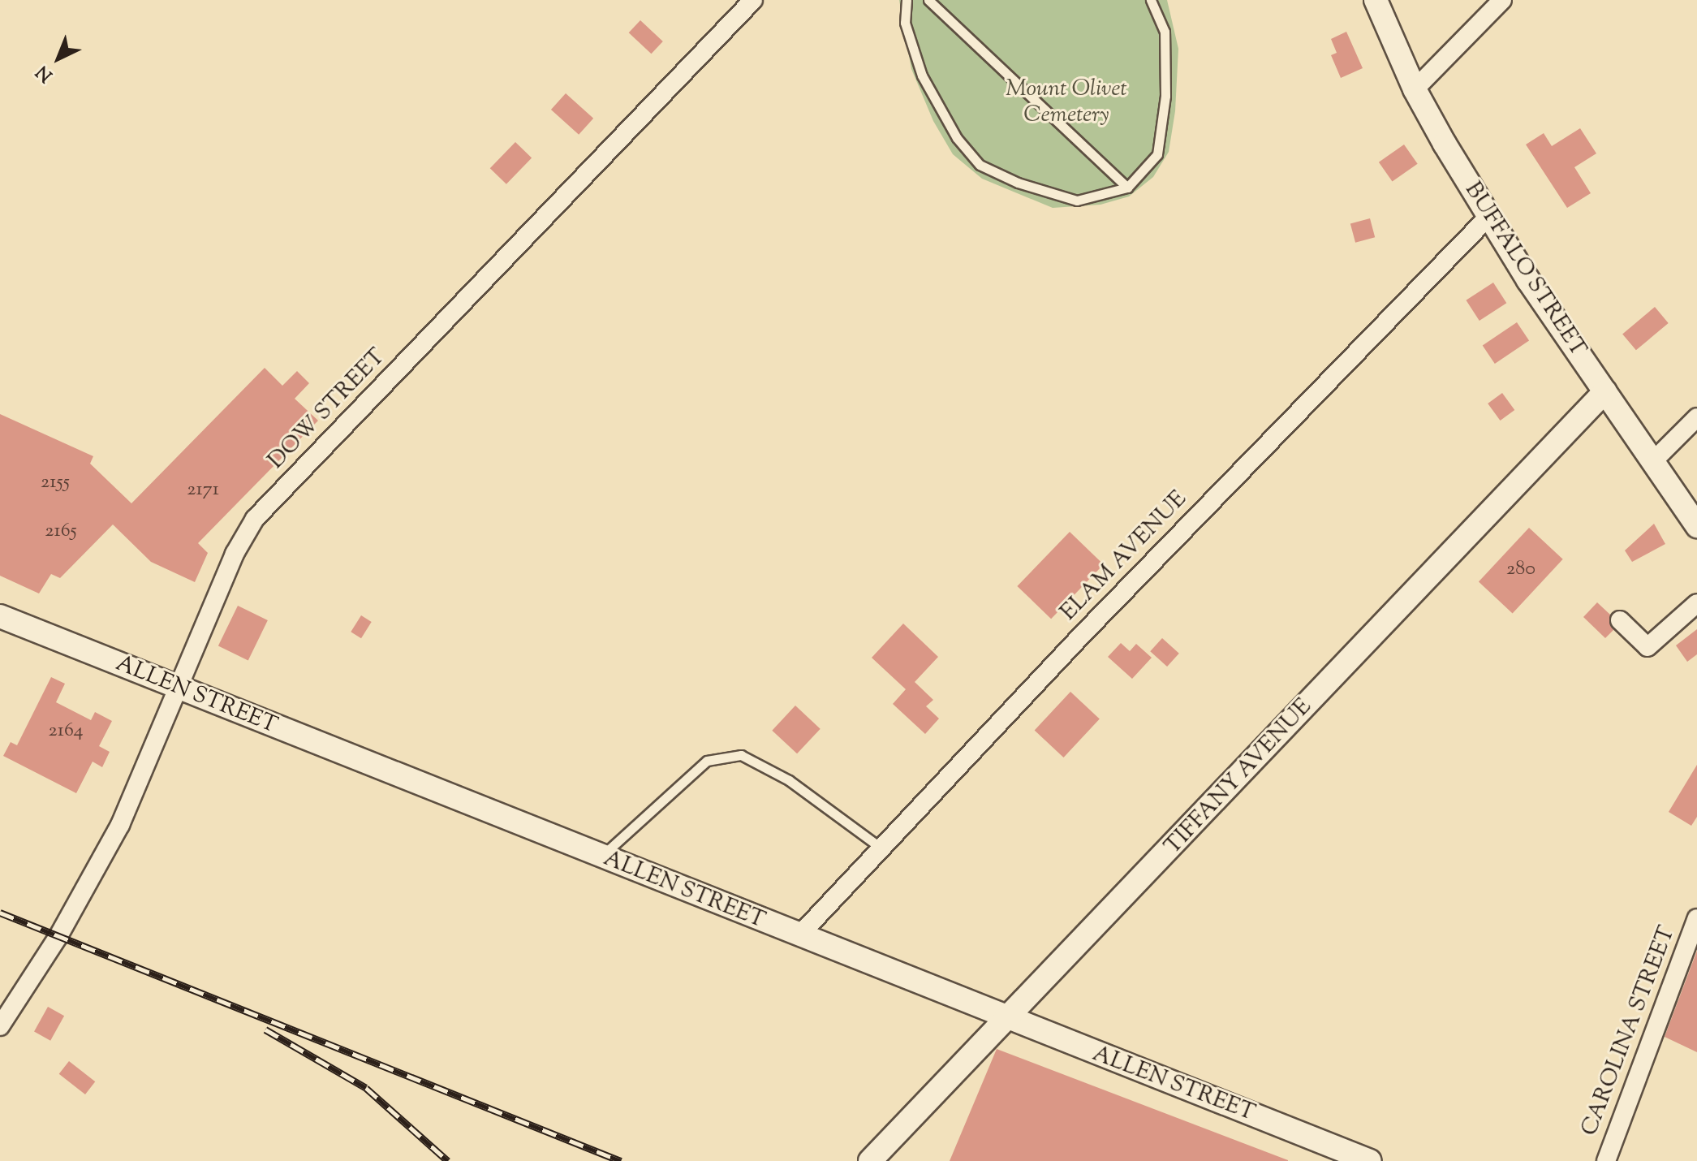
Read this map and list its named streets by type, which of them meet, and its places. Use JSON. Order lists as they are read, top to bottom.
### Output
{
  "streets": {
    "street": [
      "BUFFALO STREET",
      "DOW STREET",
      "ELAM AVENUE",
      "ALLEN STREET",
      "TIFFANY AVENUE",
      "CAROLINA STREET"
    ]
  },
  "crossings": [
    ["BUFFALO STREET", "ELAM AVENUE"],
    ["BUFFALO STREET", "TIFFANY AVENUE"],
    ["DOW STREET", "ALLEN STREET"],
    ["ELAM AVENUE", "ALLEN STREET"],
    ["ALLEN STREET", "TIFFANY AVENUE"]
  ],
  "parks": ["Mount Olivet Cemetery"],
  "house_numbers": [
    "2155",
    "2171",
    "2165",
    "280",
    "2164"
  ],
  "north": "bottom left"
}
